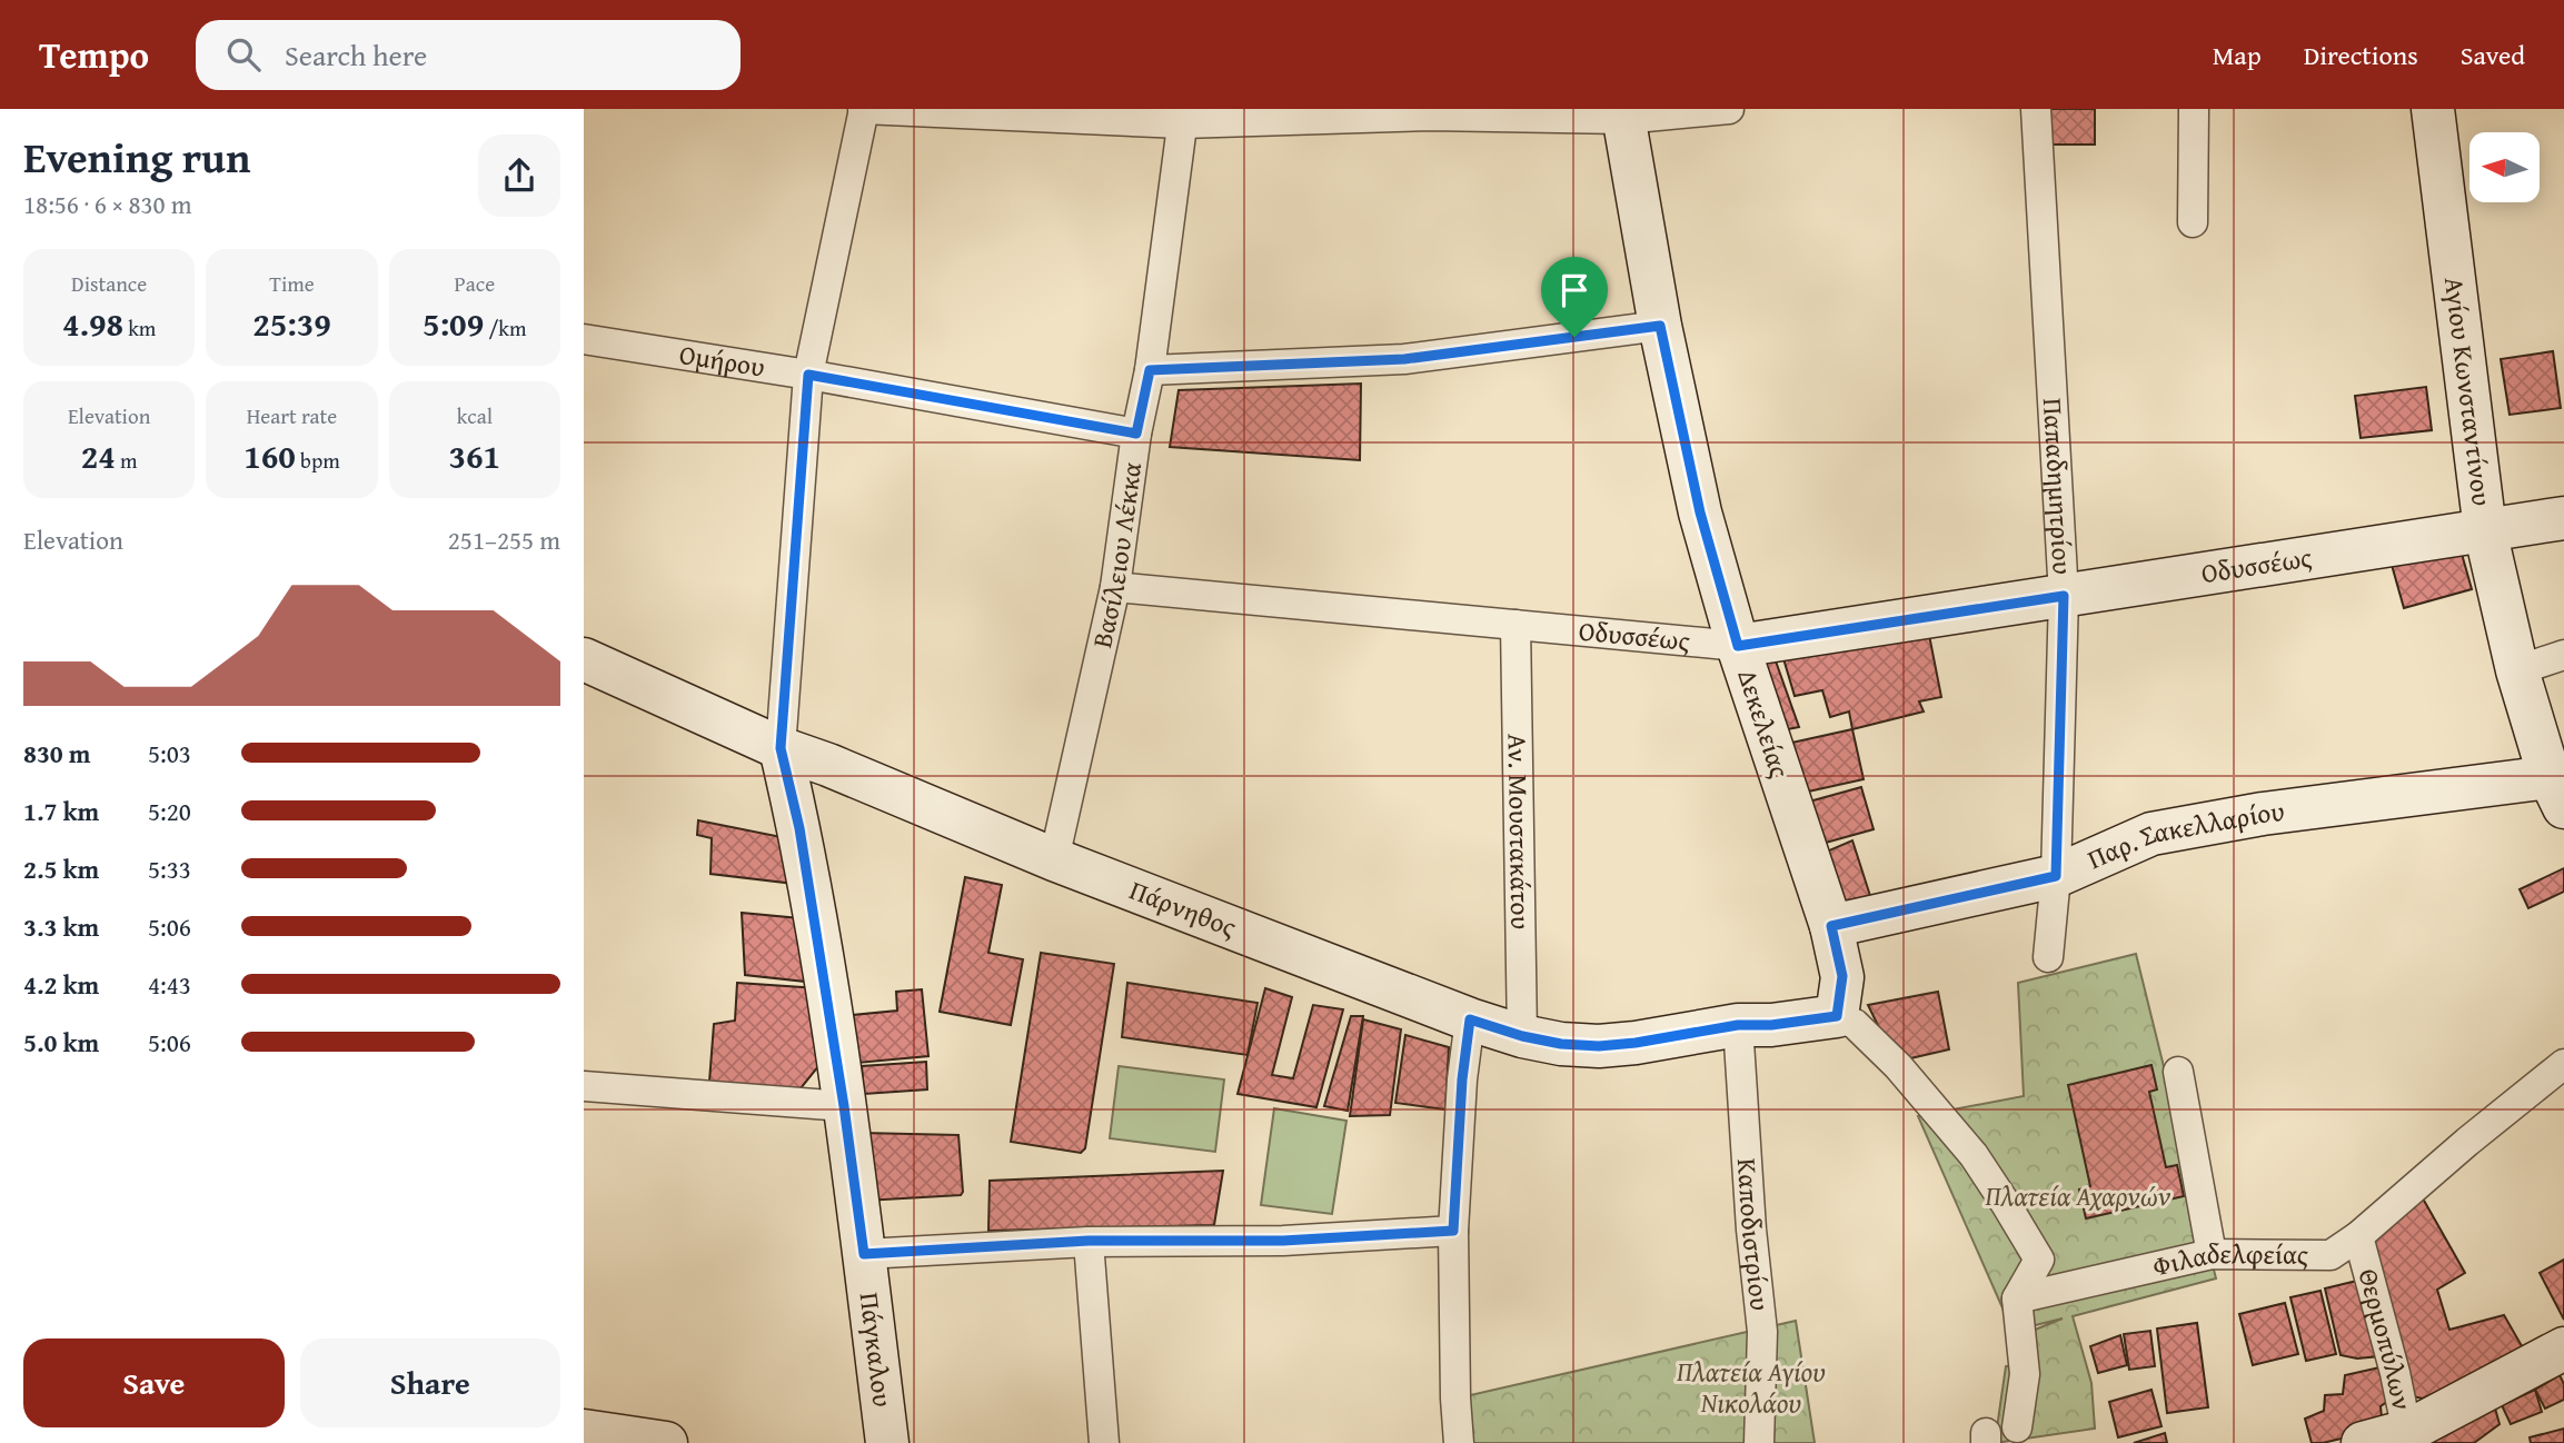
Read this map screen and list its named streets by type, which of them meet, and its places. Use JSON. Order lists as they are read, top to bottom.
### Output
{
  "streets": {
    "street": [
      "Ομήρου",
      "Αγίου Κωνσταντίνου",
      "Παπαδημητρίου",
      "Βασίλειου Λέκκα",
      "Οδυσσέως",
      "Δεκελείας",
      "Αν. Μουστακάτου",
      "Παρ. Σακελλαρίου",
      "Πάρνηθος",
      "Καποδιστρίου",
      "Φιλαδελφείας",
      "Θερμοπύλων",
      "Πάγκαλου"
    ]
  },
  "crossings": [
    ["Ομήρου", "Βασίλειου Λέκκα"],
    ["Αγίου Κωνσταντίνου", "Οδυσσέως"],
    ["Αγίου Κωνσταντίνου", "Παρ. Σακελλαρίου"],
    ["Παπαδημητρίου", "Οδυσσέως"],
    ["Παπαδημητρίου", "Παρ. Σακελλαρίου"],
    ["Βασίλειου Λέκκα", "Οδυσσέως"],
    ["Βασίλειου Λέκκα", "Πάρνηθος"],
    ["Οδυσσέως", "Δεκελείας"],
    ["Οδυσσέως", "Αν. Μουστακάτου"],
    ["Δεκελείας", "Παρ. Σακελλαρίου"],
    ["Δεκελείας", "Πάρνηθος"],
    ["Αν. Μουστακάτου", "Πάρνηθος"],
    ["Πάρνηθος", "Καποδιστρίου"],
    ["Πάρνηθος", "Πάγκαλου"],
    ["Φιλαδελφείας", "Θερμοπύλων"]
  ],
  "parks": ["Πλατεία Αχαρνών", "Πλατεία Αγίου Νικολάου"],
  "north": "left",
  "page": {
    "header": "Tempo",
    "search": "Search here",
    "nav": ["Map", "Directions", "Saved"],
    "heading": ["Evening run", "18:56 · 6 × 830 m"],
    "stats": [
      ["Distance", "4.98 km"],
      ["Time", "25:39"],
      ["Pace", "5:09 /km"],
      ["Elevation", "24 m"],
      ["Heart rate", "160 bpm"],
      ["kcal", "361"]
    ],
    "chart": ["Elevation", "251–255 m"],
    "list": [
      {
        "name": "830 m",
        "note": "5:03"
      },
      {
        "name": "1.7 km",
        "note": "5:20"
      },
      {
        "name": "2.5 km",
        "note": "5:33"
      },
      {
        "name": "3.3 km",
        "note": "5:06"
      },
      {
        "name": "4.2 km",
        "note": "4:43"
      },
      {
        "name": "5.0 km",
        "note": "5:06"
      }
    ],
    "buttons": ["Save", "Share"]
  }
}
